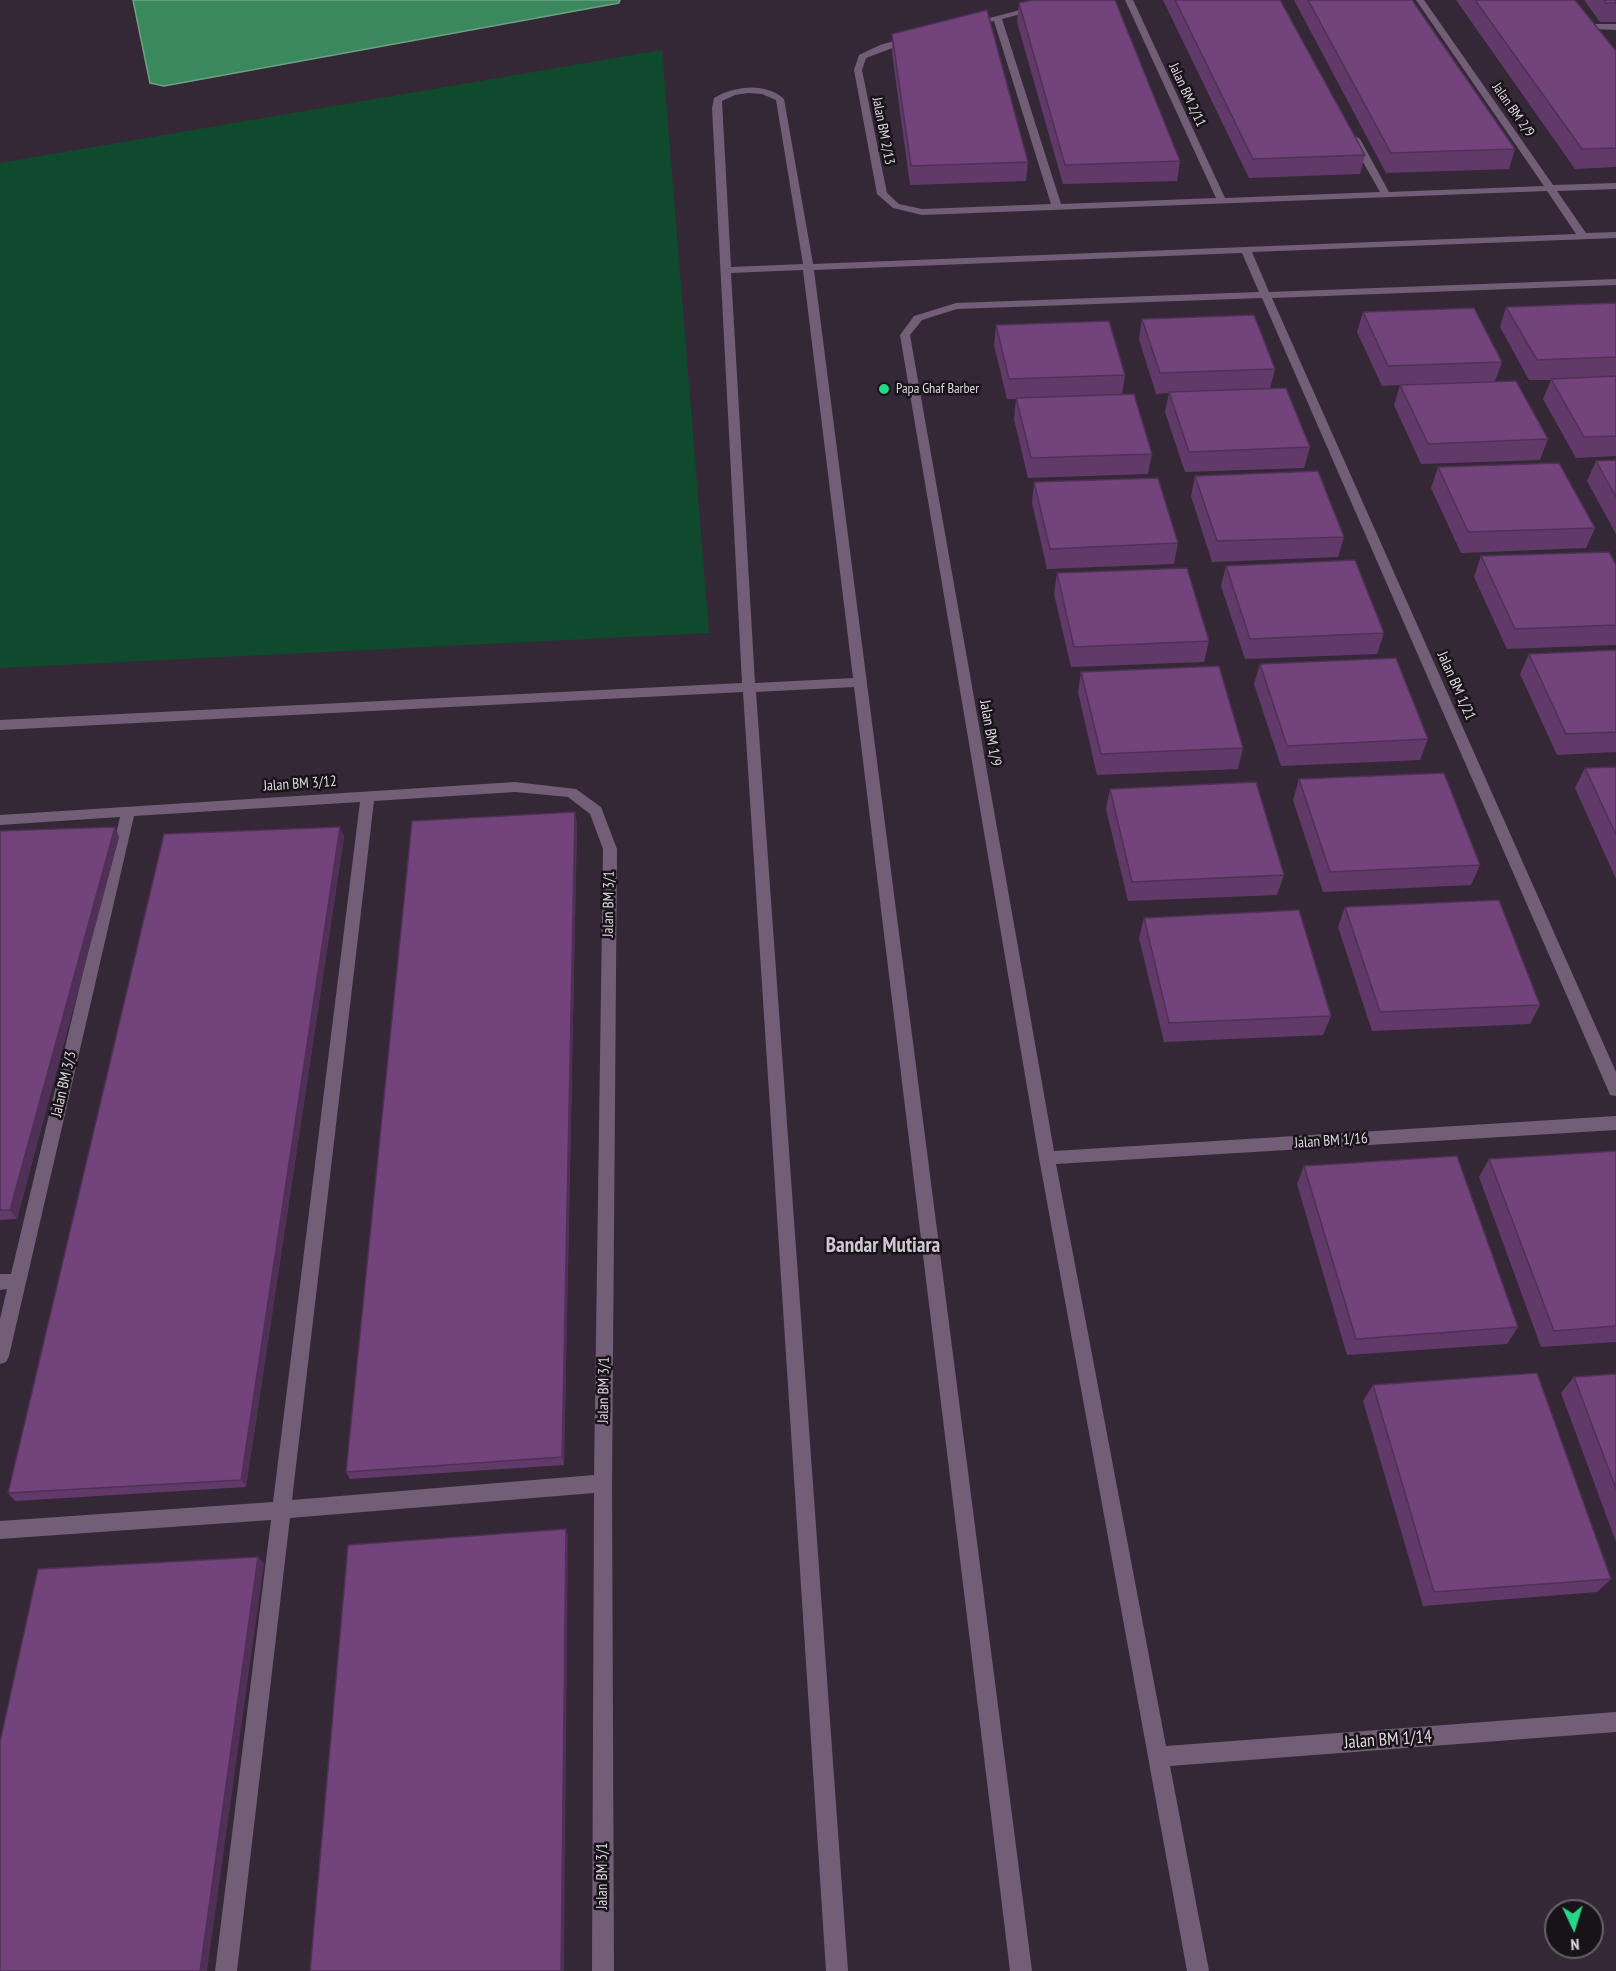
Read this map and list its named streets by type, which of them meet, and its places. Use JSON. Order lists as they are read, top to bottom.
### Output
{
  "streets": {
    "street": [
      "Jalan BM 2/11",
      "Jalan BM 2/9",
      "Jalan BM 2/13",
      "Jalan BM 1/21",
      "Jalan BM 1/9",
      "Jalan BM 3/12",
      "Jalan BM 3/1",
      "Jalan BM 3/3",
      "Jalan BM 1/16",
      "Jalan BM 1/14"
    ]
  },
  "crossings": [
    ["Jalan BM 1/21", "Jalan BM 1/9"],
    ["Jalan BM 1/9", "Jalan BM 1/16"],
    ["Jalan BM 1/9", "Jalan BM 1/14"],
    ["Jalan BM 3/12", "Jalan BM 3/1"],
    ["Jalan BM 3/12", "Jalan BM 3/3"]
  ],
  "districts": ["Bandar Mutiara"],
  "places": ["Papa Ghaf Barber"],
  "north": "bottom"
}
